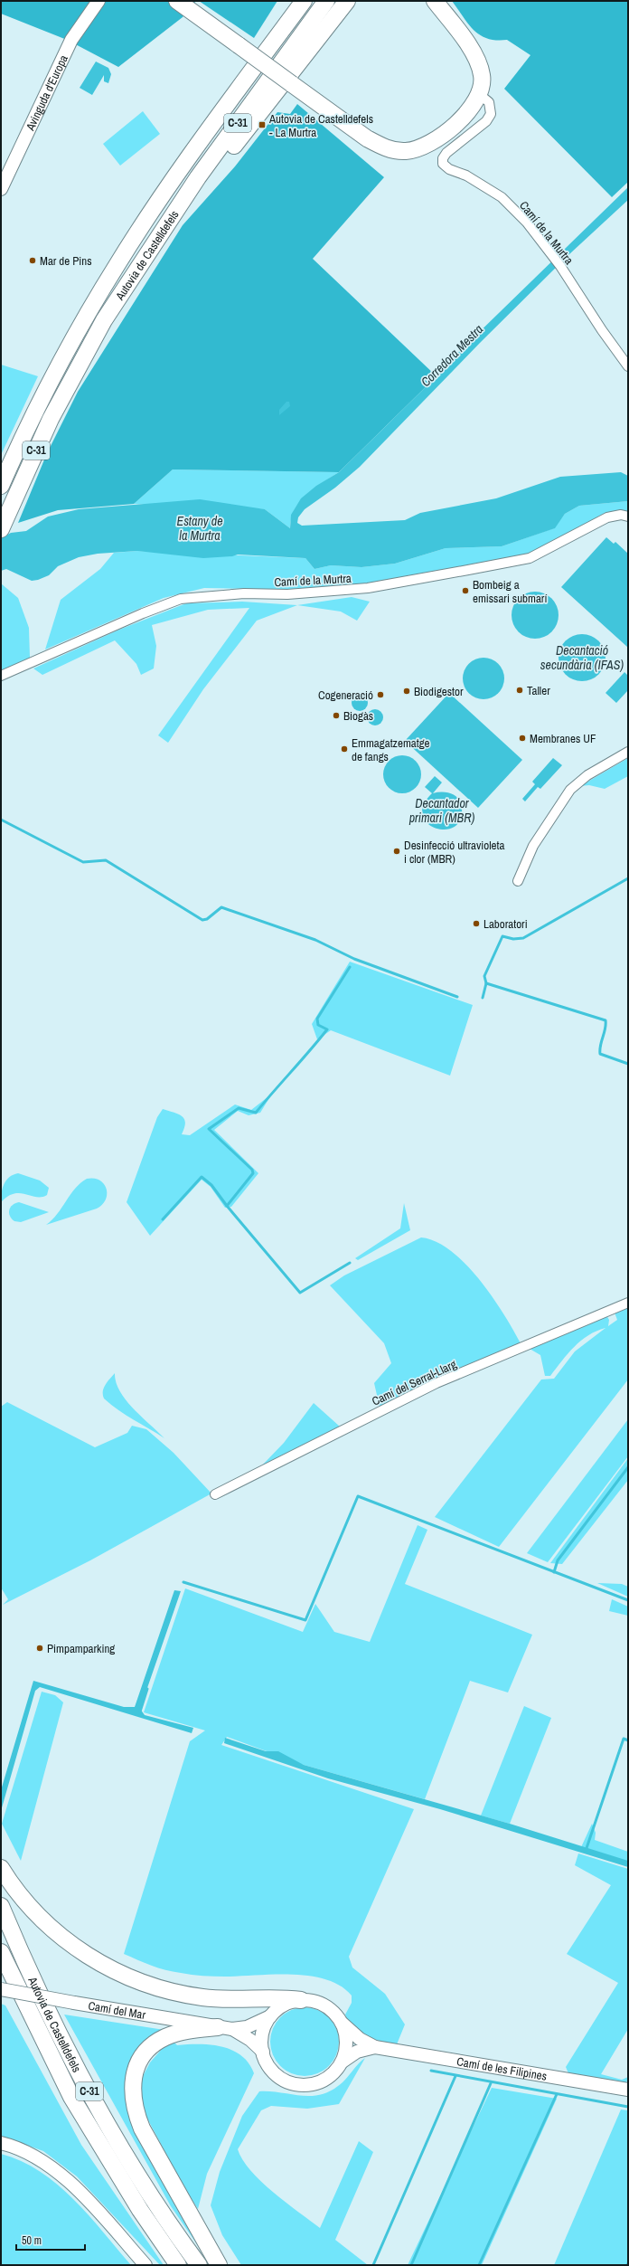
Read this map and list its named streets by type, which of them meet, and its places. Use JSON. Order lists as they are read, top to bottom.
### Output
{
  "streets": {
    "highway": ["C-31", "Autovia de Castelldefels"],
    "main road": ["Avinguda d'Europa", "Camí del Mar", "Camí de les Filipines"],
    "street": ["Camí de la Murtra", "Camí del Serral-Llarg"]
  },
  "water": [
    "Corredora Mestra",
    "Estany de la Murtra",
    "Decantació secundària (IFAS)",
    "Decantador primari (MBR)"
  ],
  "places": {
    "transit": ["Autovia de Castelldefels - La Murtra"],
    "other": [
      "Mar de Pins",
      "Bombeig a emissari submarí",
      "Taller",
      "Biodigestor",
      "Cogeneració",
      "Biogàs",
      "Membranes UF",
      "Emmagatzematge de fangs",
      "Desinfecció ultravioleta i clor (MBR)",
      "Laboratori",
      "Pimpamparking"
    ]
  },
  "scale_bar": "50 m"
}
